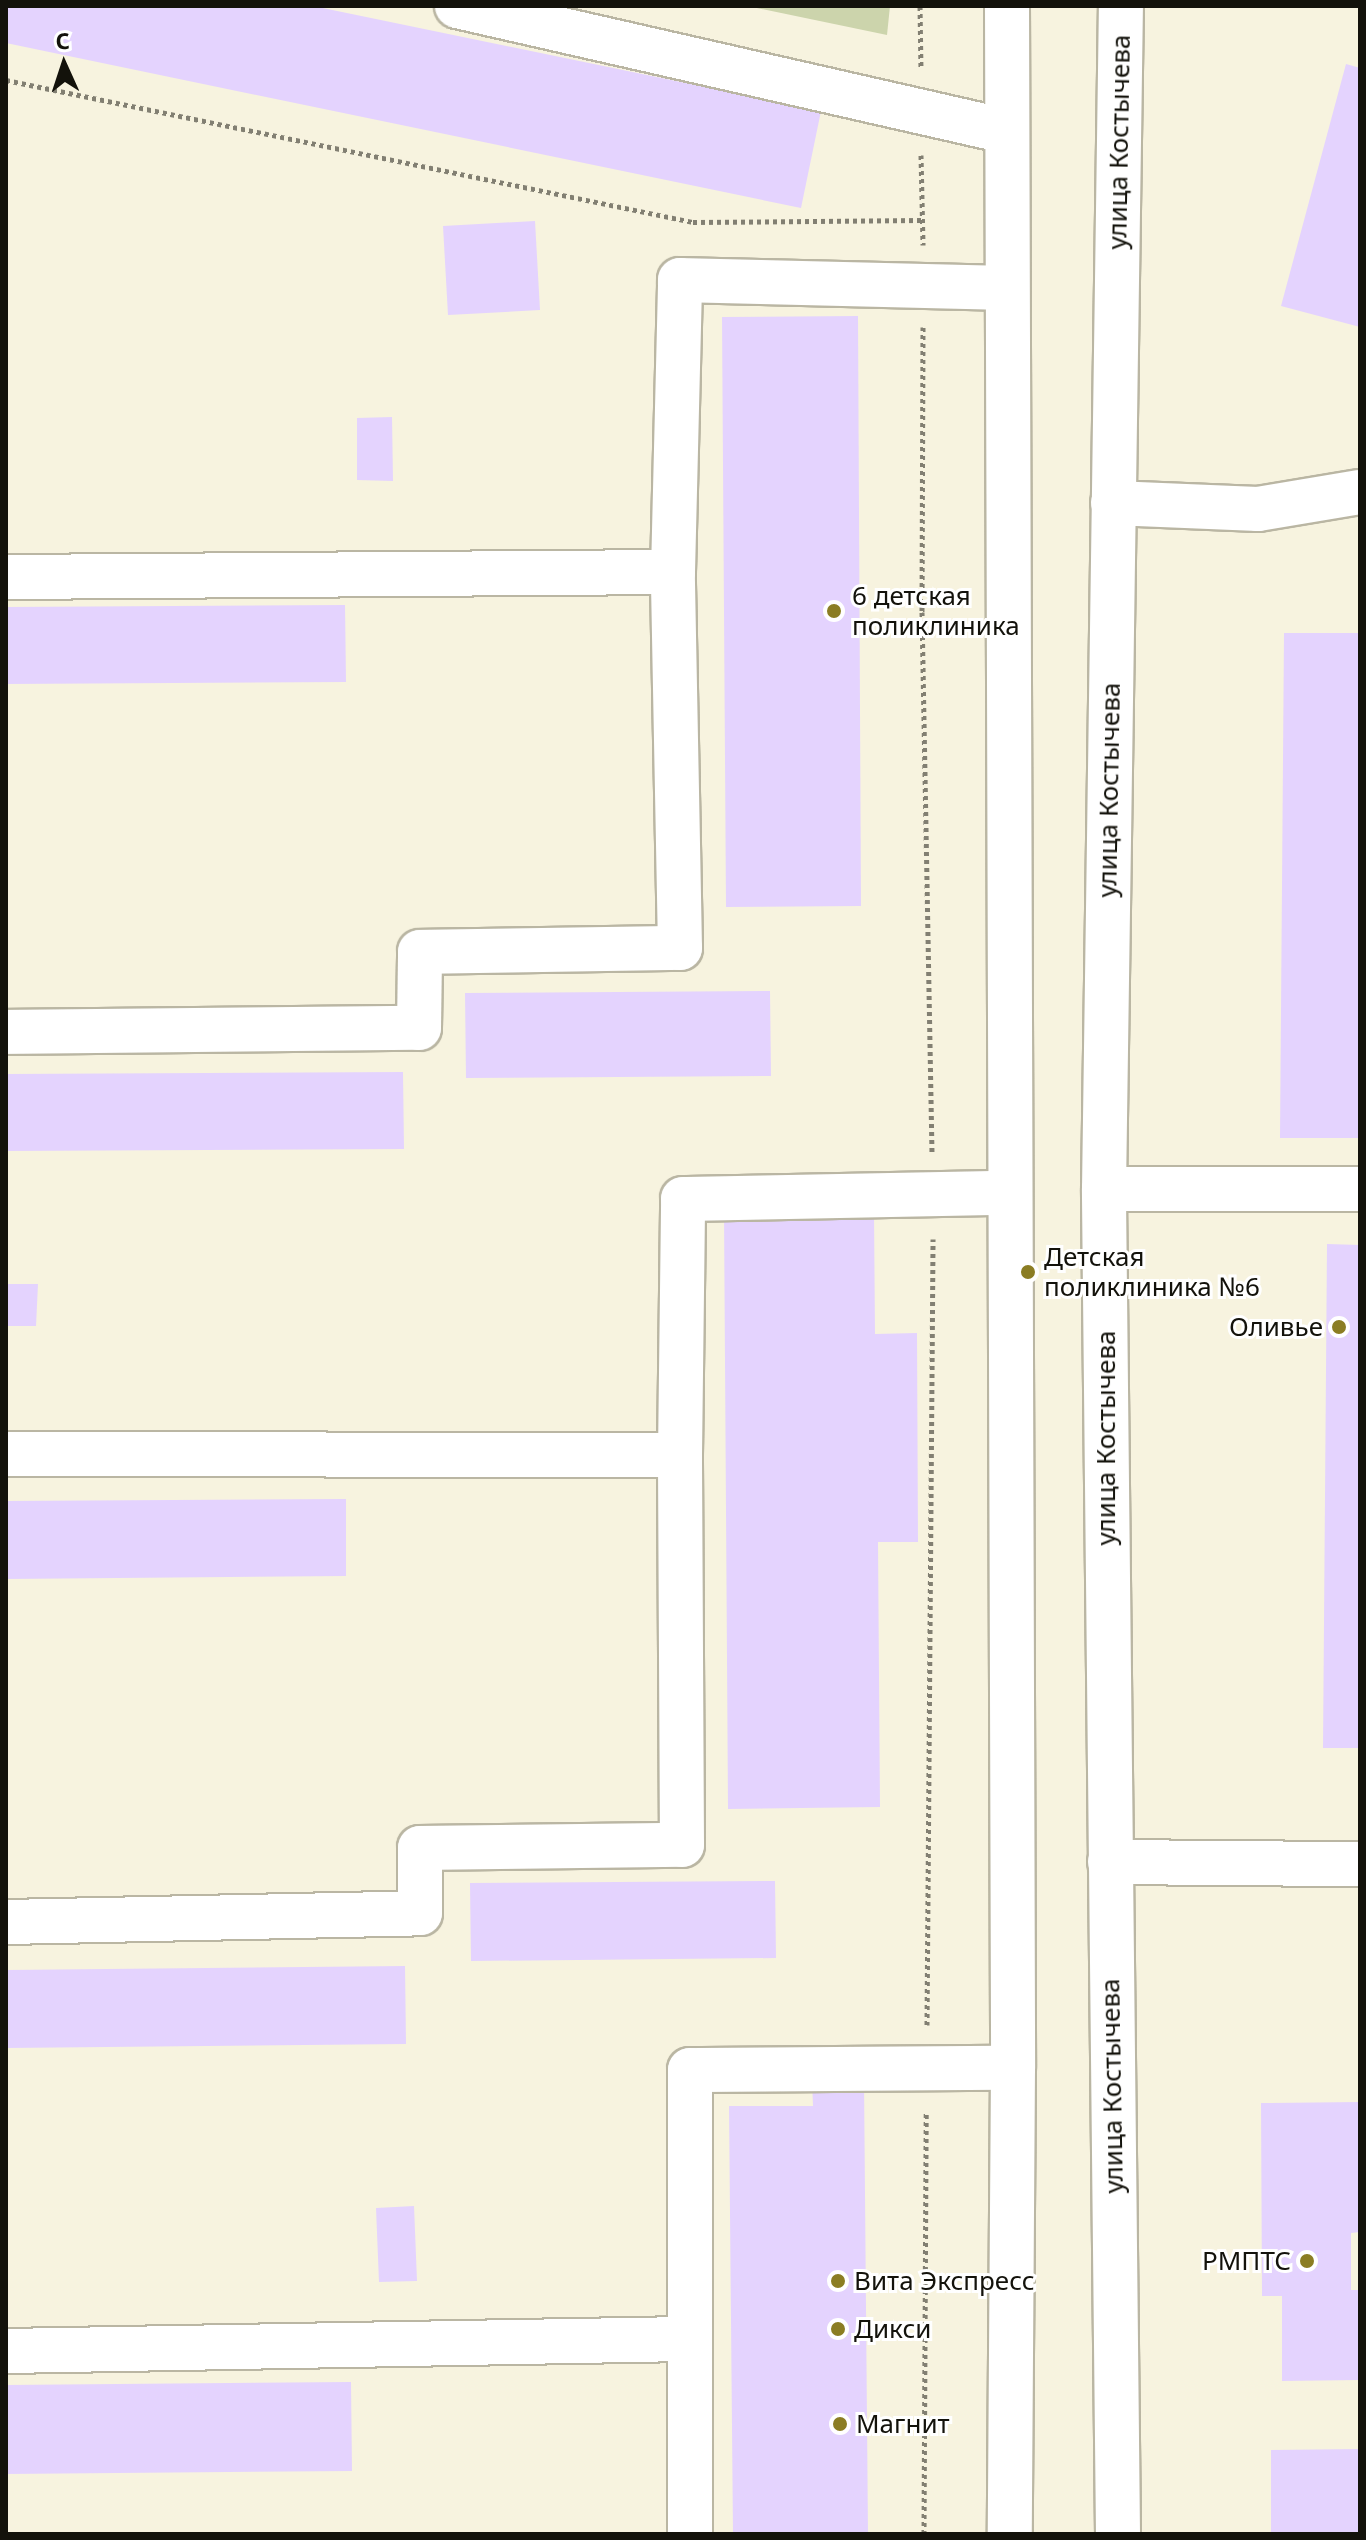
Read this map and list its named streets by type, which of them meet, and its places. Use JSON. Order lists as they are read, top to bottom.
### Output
{
  "streets": {
    "street": ["улица Костычева"]
  },
  "places": [
    "6 детская поликлиника",
    "Детская поликлиника №6",
    "Оливье",
    "РМПТС",
    "Вита Экспресс",
    "Дикси",
    "Магнит"
  ],
  "north": "top"
}
